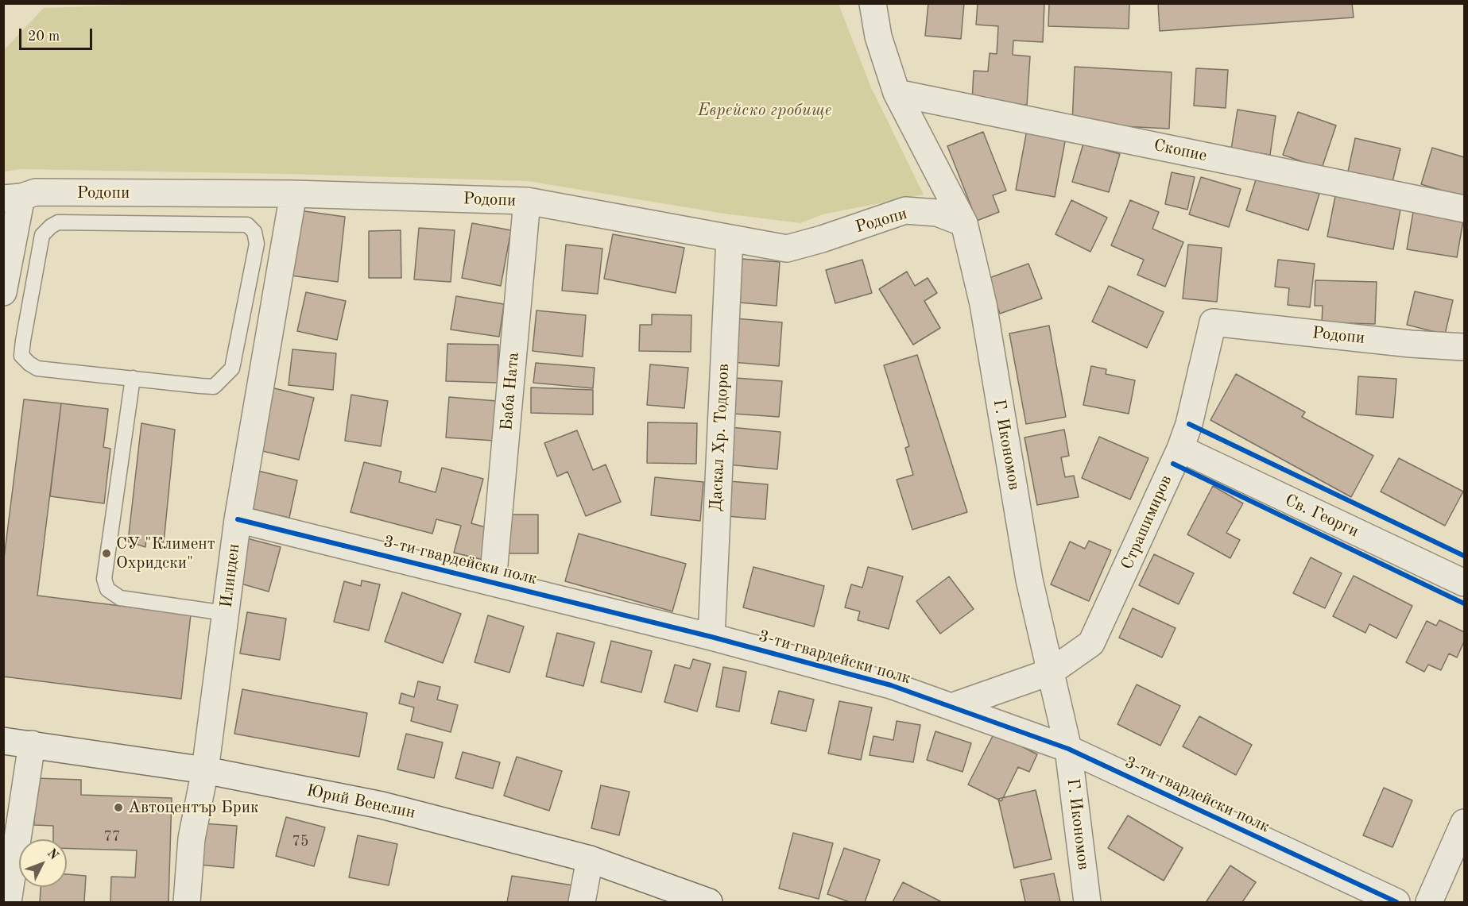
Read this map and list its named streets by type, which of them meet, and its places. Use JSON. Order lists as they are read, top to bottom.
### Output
{
  "streets": {
    "street": [
      "Скопие",
      "Родопи",
      "Баба Ната",
      "Даскал Хр. Тодоров",
      "Г. Икономов",
      "Св. Георги",
      "Страшимиров",
      "3-ти гвардейски полк",
      "Илинден",
      "Юрий Венелин"
    ]
  },
  "crossings": [
    ["Скопие", "Г. Икономов"],
    ["Родопи", "Баба Ната"],
    ["Родопи", "Даскал Хр. Тодоров"],
    ["Родопи", "Г. Икономов"],
    ["Родопи", "Страшимиров"],
    ["Родопи", "Илинден"],
    ["Баба Ната", "3-ти гвардейски полк"],
    ["Даскал Хр. Тодоров", "3-ти гвардейски полк"],
    ["Г. Икономов", "Страшимиров"],
    ["Г. Икономов", "3-ти гвардейски полк"],
    ["Св. Георги", "Страшимиров"],
    ["Страшимиров", "3-ти гвардейски полк"],
    ["3-ти гвардейски полк", "Илинден"],
    ["Илинден", "Юрий Венелин"]
  ],
  "parks": ["Еврейско гробище"],
  "places": ["СУ \"Климент Охридски\"", "Автоцентър Брик"],
  "house_numbers": ["77", "75"],
  "scale_bar": "20 m",
  "north": "top right"
}
